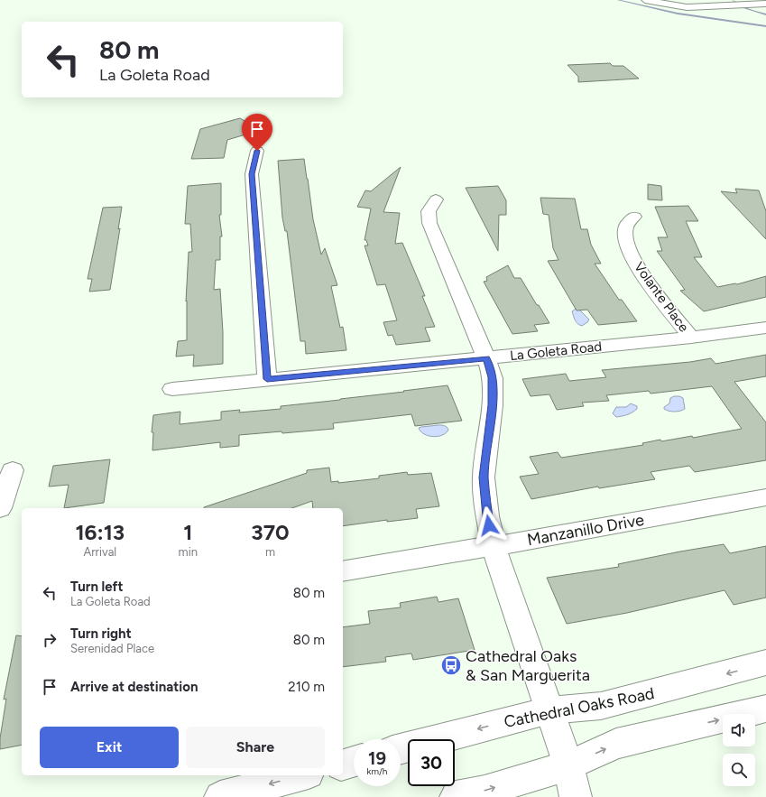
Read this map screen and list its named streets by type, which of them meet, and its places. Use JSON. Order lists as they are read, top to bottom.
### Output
{
  "streets": {
    "street": [
      "Volante Place",
      "La Goleta Road",
      "Manzanillo Drive",
      "Cathedral Oaks Road"
    ]
  },
  "crossings": [
    ["Volante Place", "La Goleta Road"]
  ],
  "places": {
    "bus stop": ["Cathedral Oaks & San Marguerita"]
  },
  "page": {
    "turn": ["80 m", "La Goleta Road"],
    "eta": [
      "16:13",
      "Arrival",
      "1",
      "min",
      "370",
      "m"
    ],
    "list": [
      {
        "name": "Turn left",
        "note": "La Goleta Road",
        "value": "80 m"
      },
      {
        "name": "Turn right",
        "note": "Serenidad Place",
        "value": "80 m"
      },
      {
        "name": "Arrive at destination",
        "value": "210 m"
      }
    ],
    "buttons": ["Exit", "Share"],
    "speed": "19 km/h",
    "limit": "30"
  }
}
